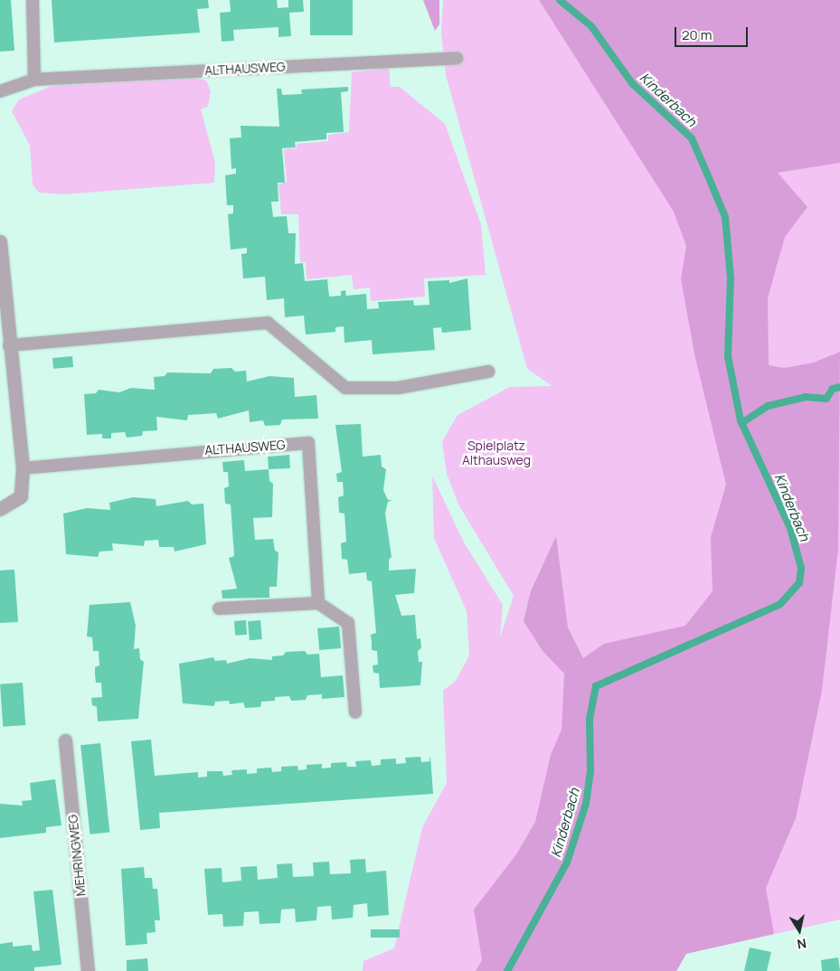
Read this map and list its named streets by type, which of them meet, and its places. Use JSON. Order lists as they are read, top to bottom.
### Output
{
  "streets": {
    "street": ["MEHRINGWEG"],
    "lane": ["ALTHAUSWEG"]
  },
  "water": ["Kinderbach"],
  "parks": ["Spielplatz Althausweg"],
  "scale_bar": "20 m",
  "north": "bottom"
}
